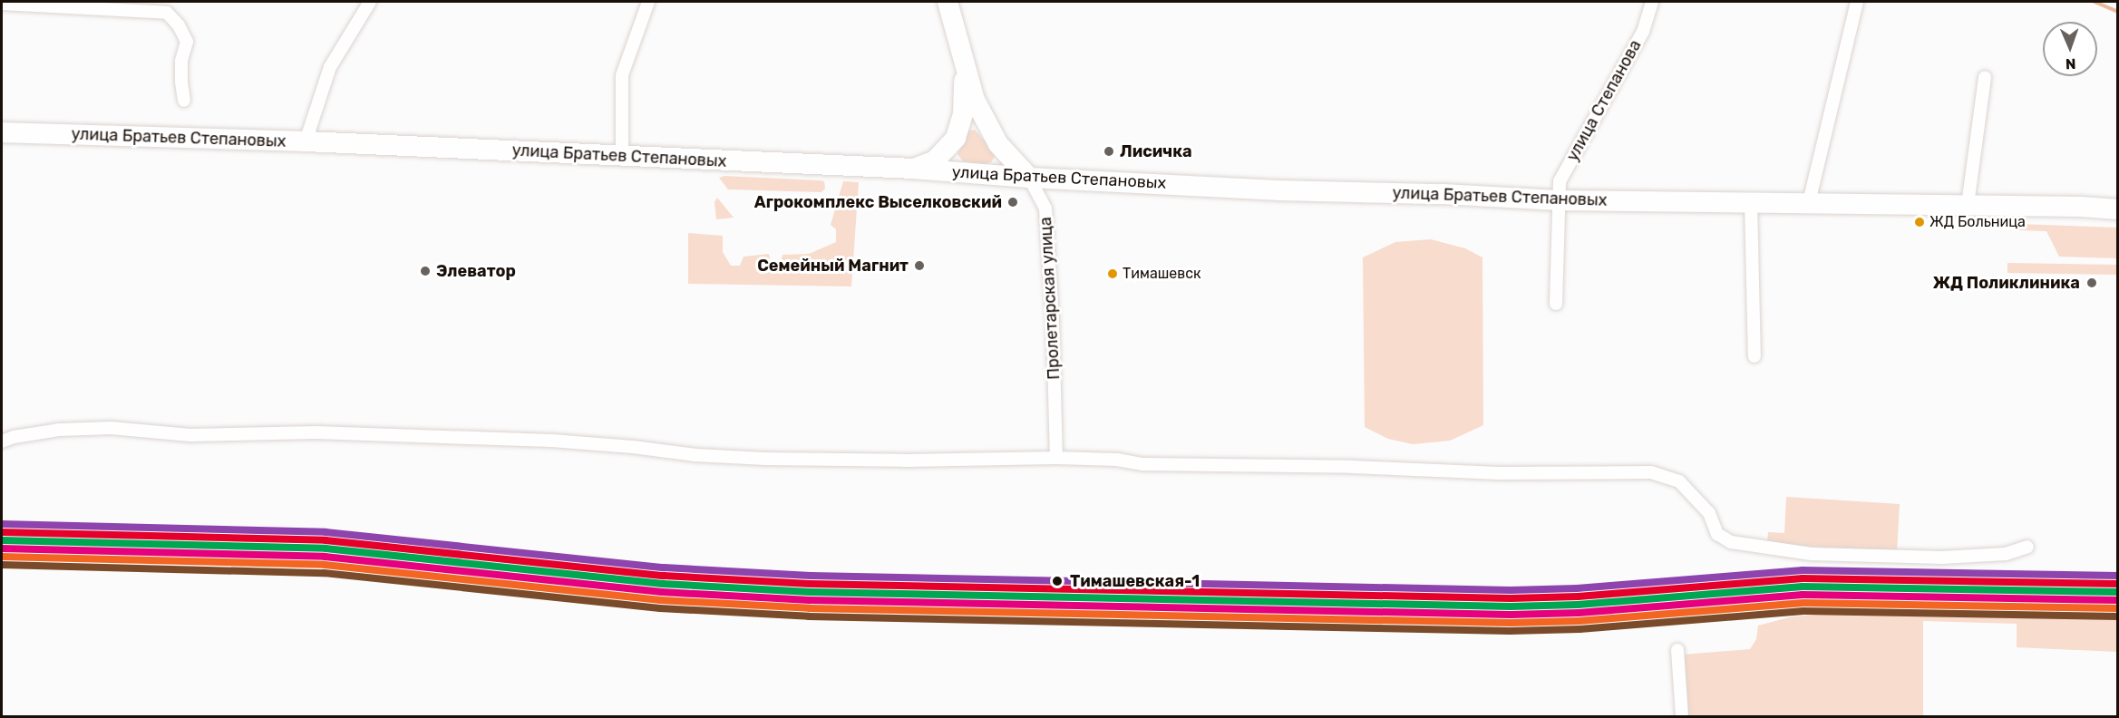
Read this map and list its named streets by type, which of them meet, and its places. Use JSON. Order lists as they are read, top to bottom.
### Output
{
  "streets": {
    "main road": ["улица Братьев Степановых", "Пролетарская улица"],
    "street": ["улица Степанова"]
  },
  "crossings": [
    ["улица Степанова", "улица Братьев Степановых"],
    ["улица Братьев Степановых", "Пролетарская улица"]
  ],
  "places": [
    "Лисичка",
    "Агрокомплекс Выселковский",
    "ЖД Больница",
    "Семейный Магнит",
    "Элеватор",
    "Тимашевск",
    "ЖД Поликлиника",
    "Тимашевская-1"
  ],
  "north": "bottom"
}
